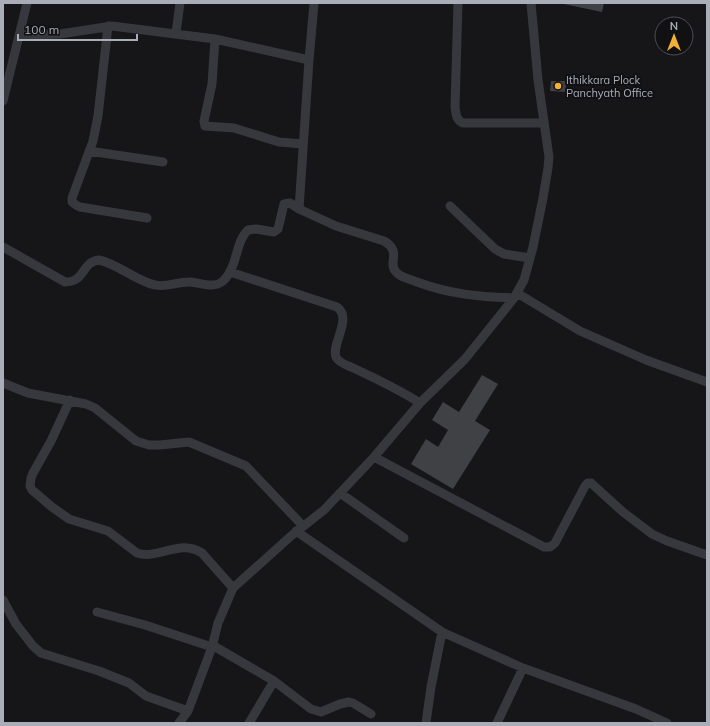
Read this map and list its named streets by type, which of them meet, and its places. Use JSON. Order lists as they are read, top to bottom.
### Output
{
  "places": ["Ithikkara Plock Panchyath Office"],
  "scale_bar": "100 m",
  "north": "top"
}
